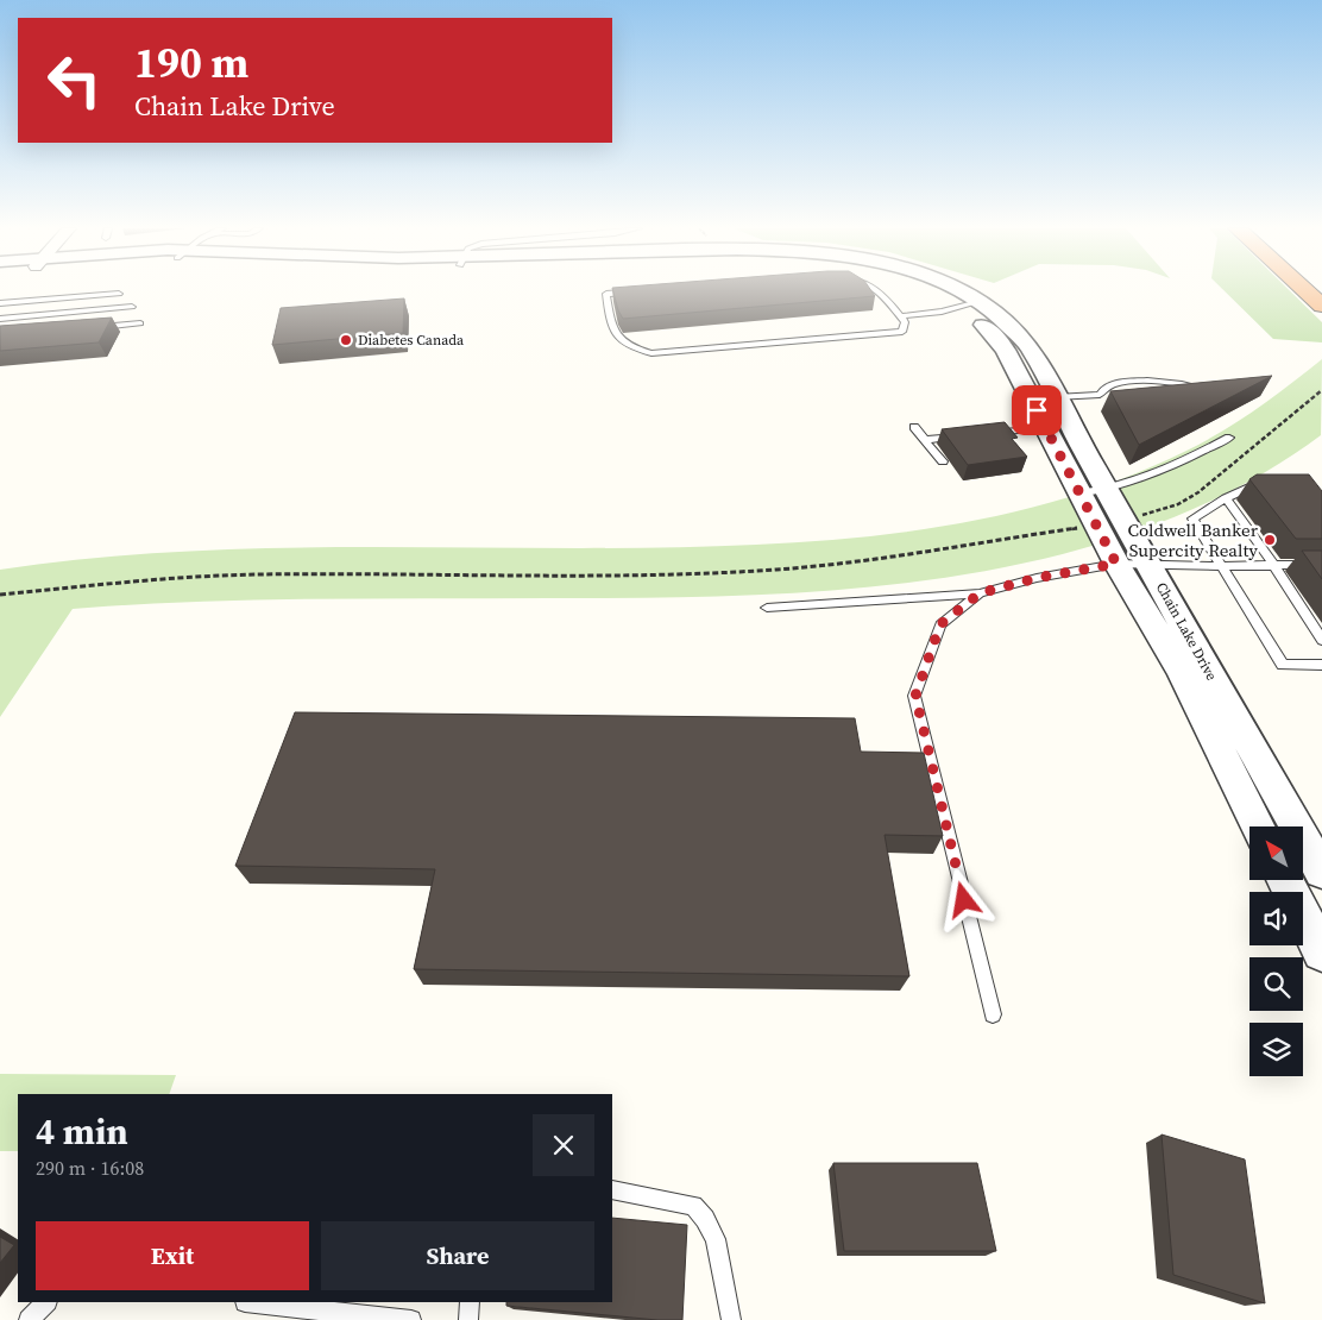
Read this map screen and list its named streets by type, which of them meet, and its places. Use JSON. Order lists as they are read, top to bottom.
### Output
{
  "streets": {
    "street": ["Chain Lake Drive"]
  },
  "places": ["Diabetes Canada", "Coldwell Banker Supercity Realty"],
  "north": "top left",
  "page": {
    "turn": ["190 m", "Chain Lake Drive"],
    "heading": ["4 min", "290 m · 16:08"],
    "buttons": ["Exit", "Share"]
  }
}
